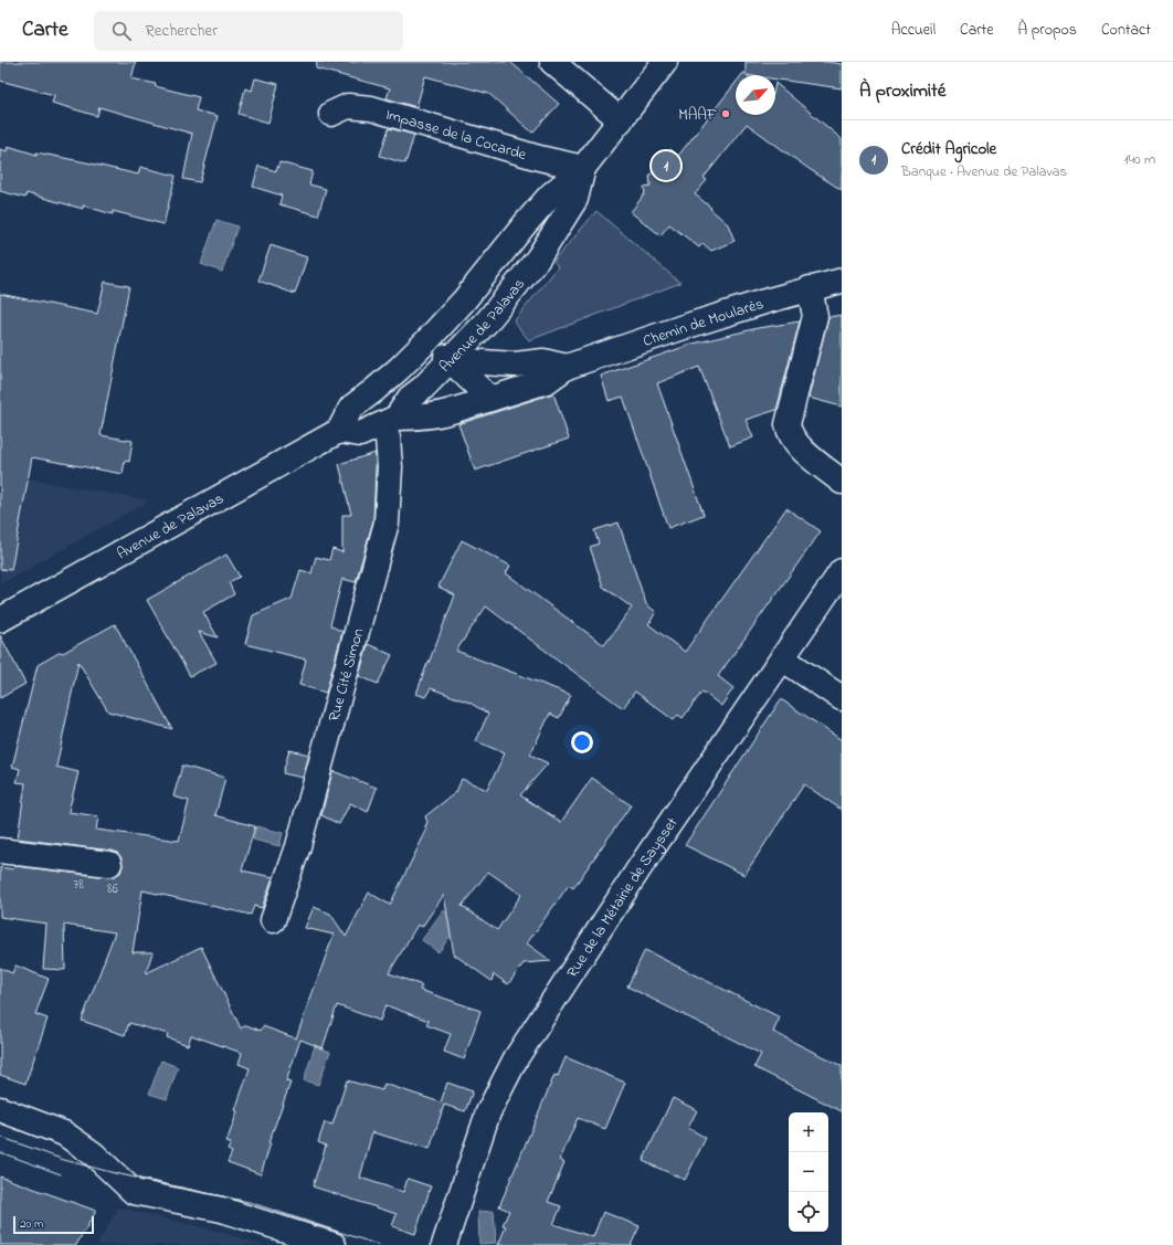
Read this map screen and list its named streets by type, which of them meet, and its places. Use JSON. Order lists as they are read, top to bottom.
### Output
{
  "streets": {
    "street": [
      "Impasse de la Cocarde",
      "Chemin de Moularès",
      "Avenue de Palavas",
      "Rue Cité Simon",
      "Rue de la Métairie de Saysset"
    ]
  },
  "crossings": [
    ["Impasse de la Cocarde", "Avenue de Palavas"],
    ["Chemin de Moularès", "Avenue de Palavas"],
    ["Chemin de Moularès", "Rue Cité Simon"],
    ["Avenue de Palavas", "Rue Cité Simon"]
  ],
  "places": ["MAAF"],
  "house_numbers": ["78", "86"],
  "scale_bar": "20 m",
  "north": "top right",
  "page": {
    "header": "Carte",
    "search": "Rechercher",
    "nav": [
      "Accueil",
      "Carte",
      "À propos",
      "Contact"
    ],
    "heading": "À proximité",
    "list": [
      {
        "mark": "1",
        "name": "Crédit Agricole",
        "note": "Banque · Avenue de Palavas",
        "value": "140 m"
      }
    ],
    "pins": "1",
    "map_buttons": ["+", "−"],
    "scale": "20 m"
  }
}
